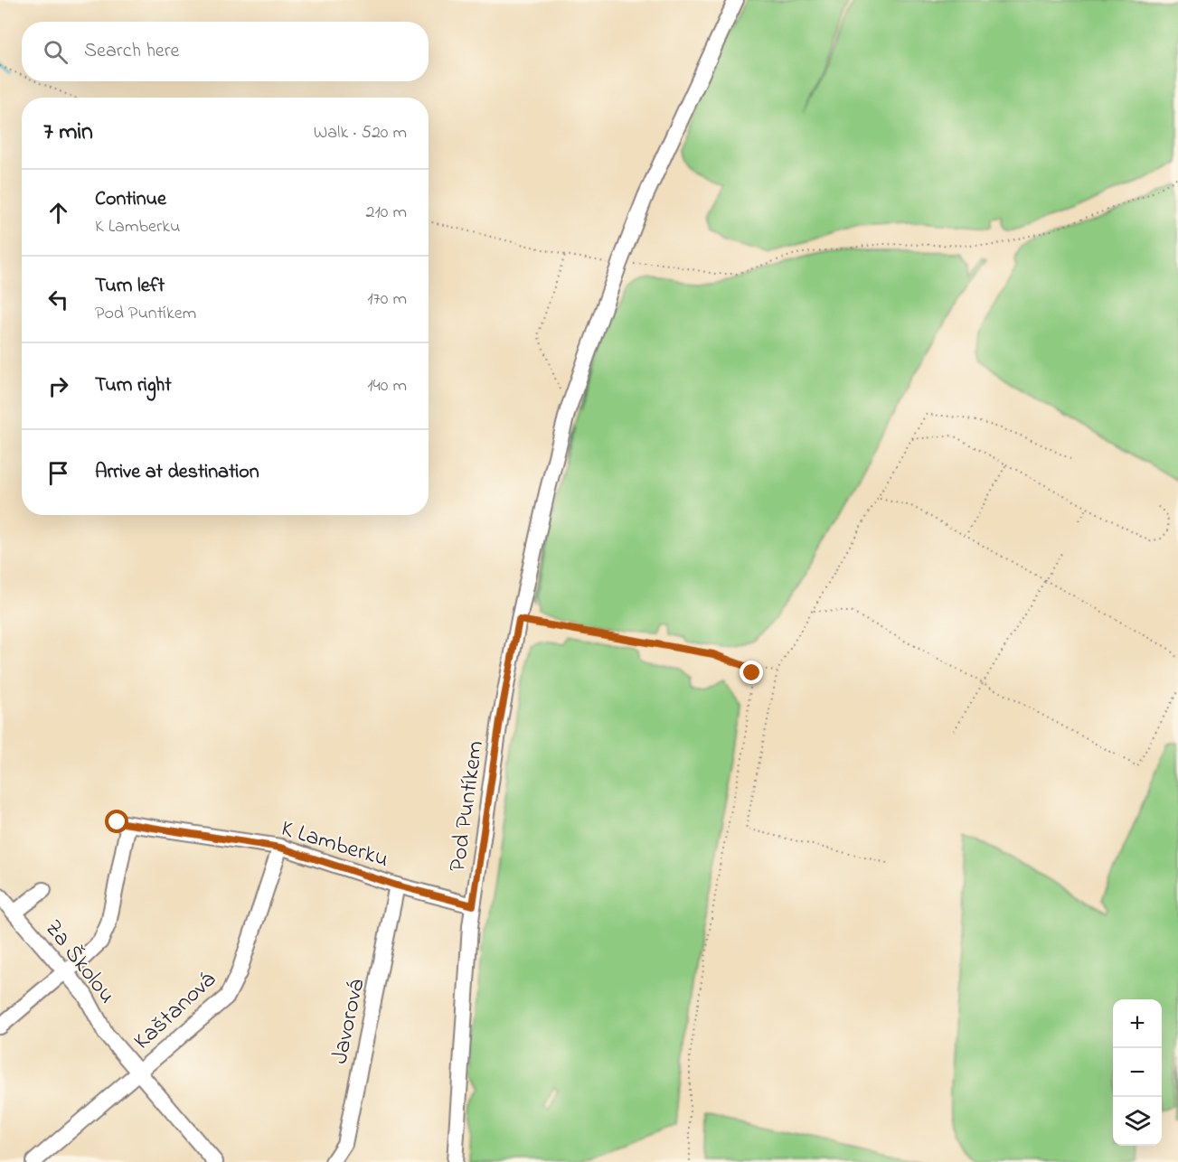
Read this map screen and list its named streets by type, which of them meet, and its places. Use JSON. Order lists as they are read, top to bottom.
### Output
{
  "streets": {
    "street": [
      "Pod Puntíkem",
      "K Lamberku",
      "Za Školou",
      "Kaštanová",
      "Javorová"
    ]
  },
  "crossings": [
    ["Pod Puntíkem", "K Lamberku"],
    ["K Lamberku", "Za Školou"],
    ["K Lamberku", "Kaštanová"],
    ["K Lamberku", "Javorová"],
    ["Za Školou", "Kaštanová"]
  ],
  "page": {
    "search": "Search here",
    "heading": ["7 min", "Walk · 520 m"],
    "list": [
      ["Continue", "K Lamberku", "210 m"],
      ["Turn left", "Pod Puntíkem", "170 m"],
      ["Turn right", "140 m"],
      "Arrive at destination"
    ],
    "map_buttons": ["+", "−"]
  }
}
